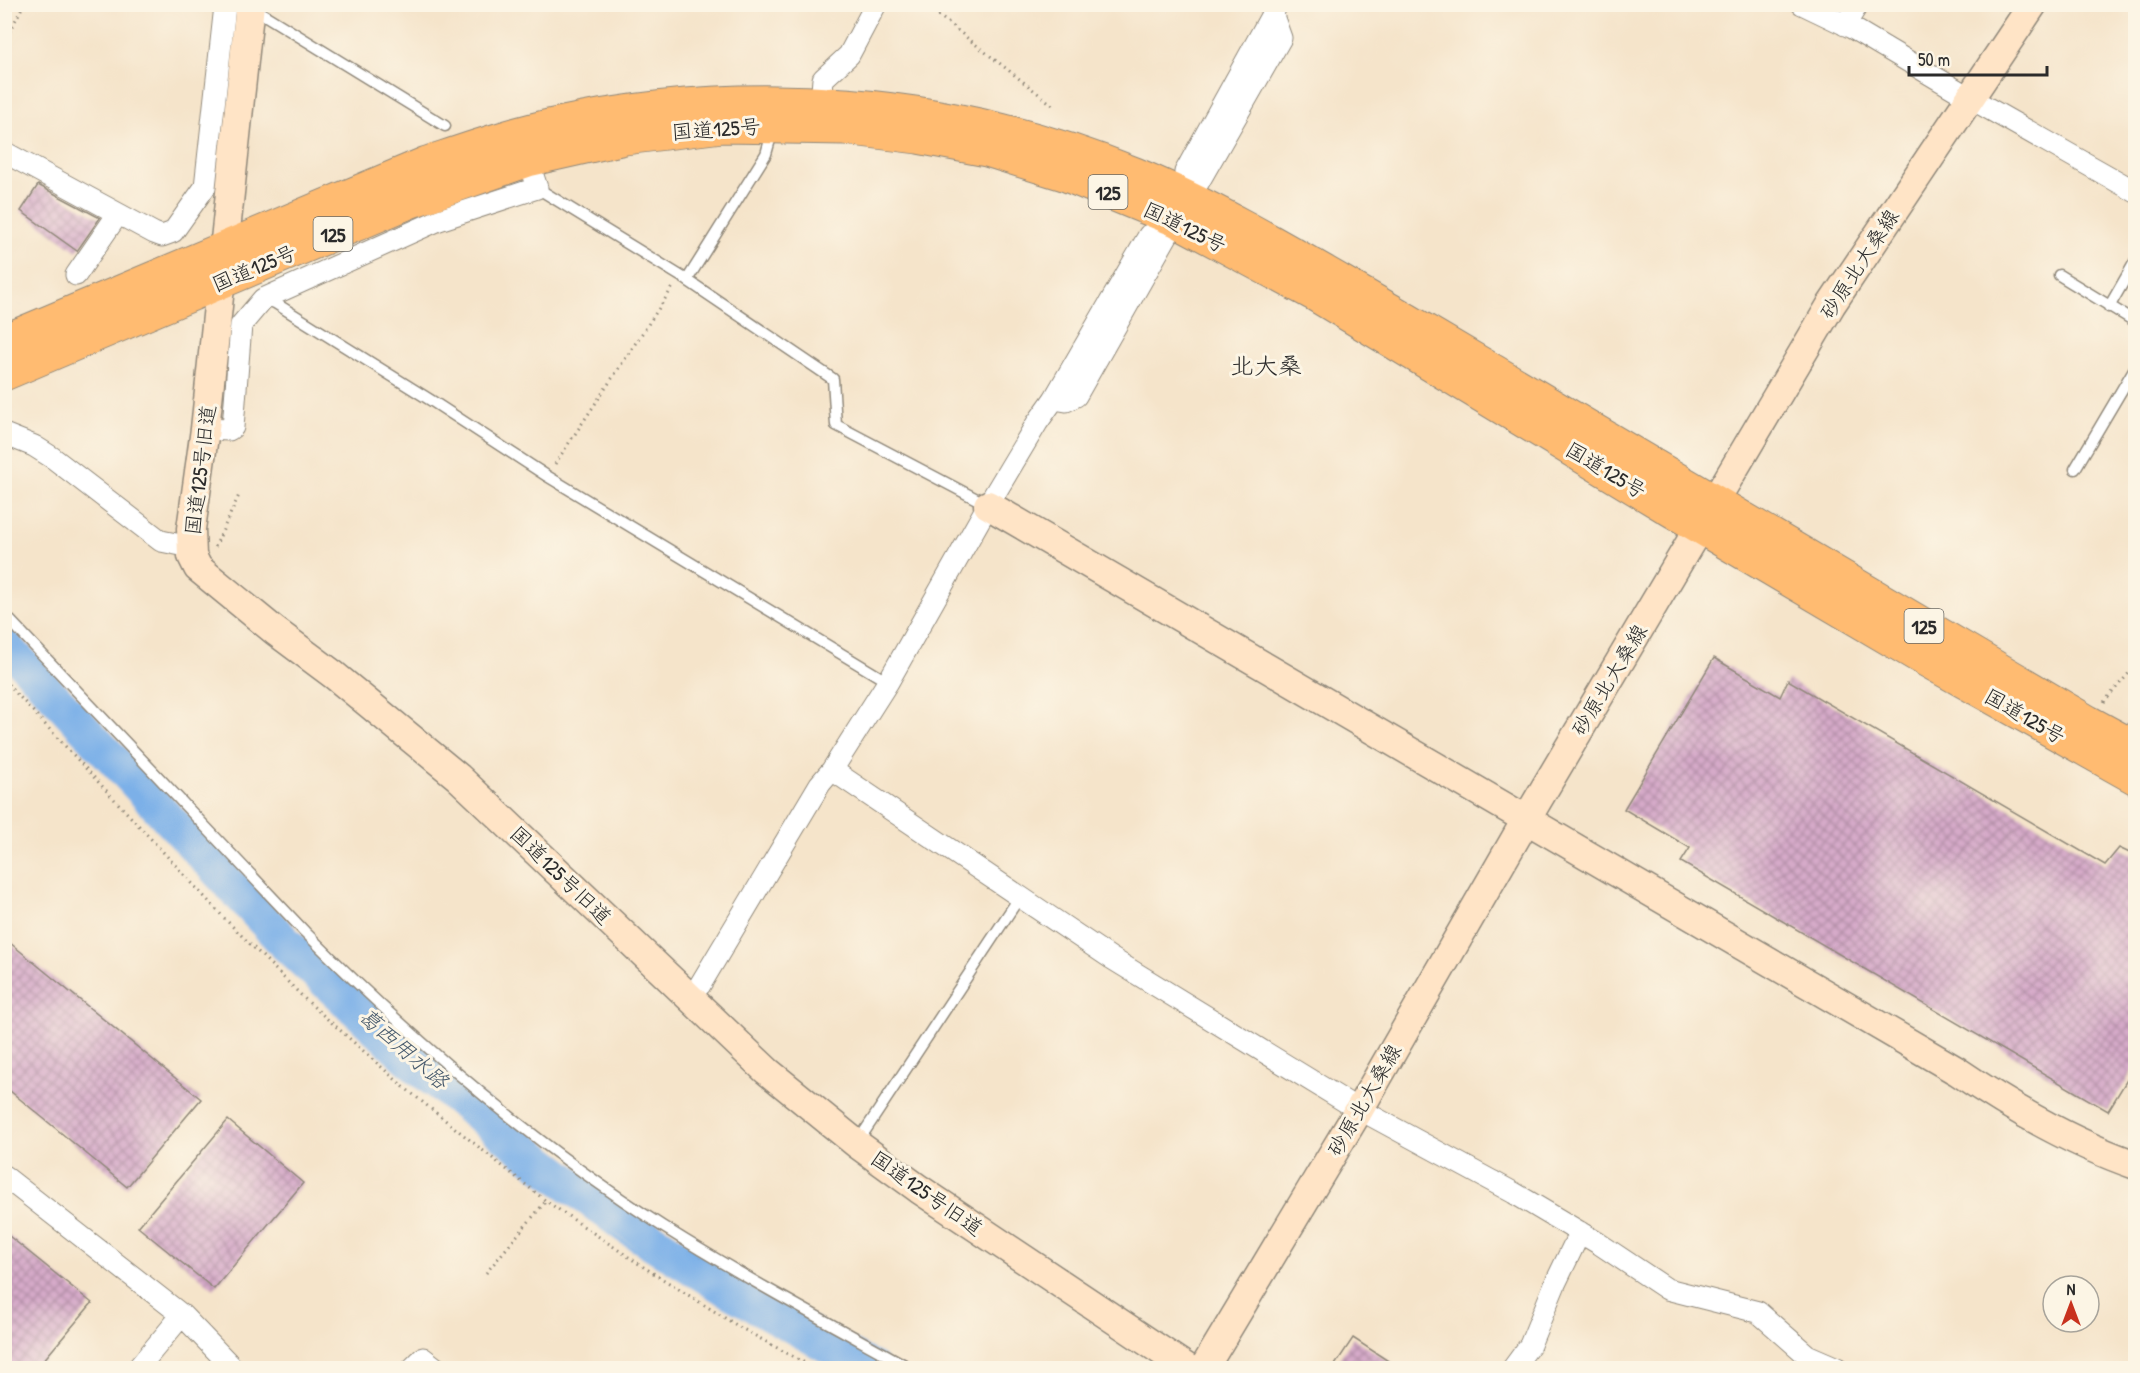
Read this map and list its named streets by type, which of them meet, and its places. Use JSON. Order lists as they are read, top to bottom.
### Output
{
  "streets": {
    "highway": ["国道125号", "125"],
    "street": ["砂原北大桑線", "国道125号旧道"]
  },
  "crossings": [
    ["国道125号", "砂原北大桑線"],
    ["国道125号", "国道125号旧道"]
  ],
  "districts": ["北大桑"],
  "water": ["葛西用水路"],
  "scale_bar": "50 m",
  "north": "top"
}
